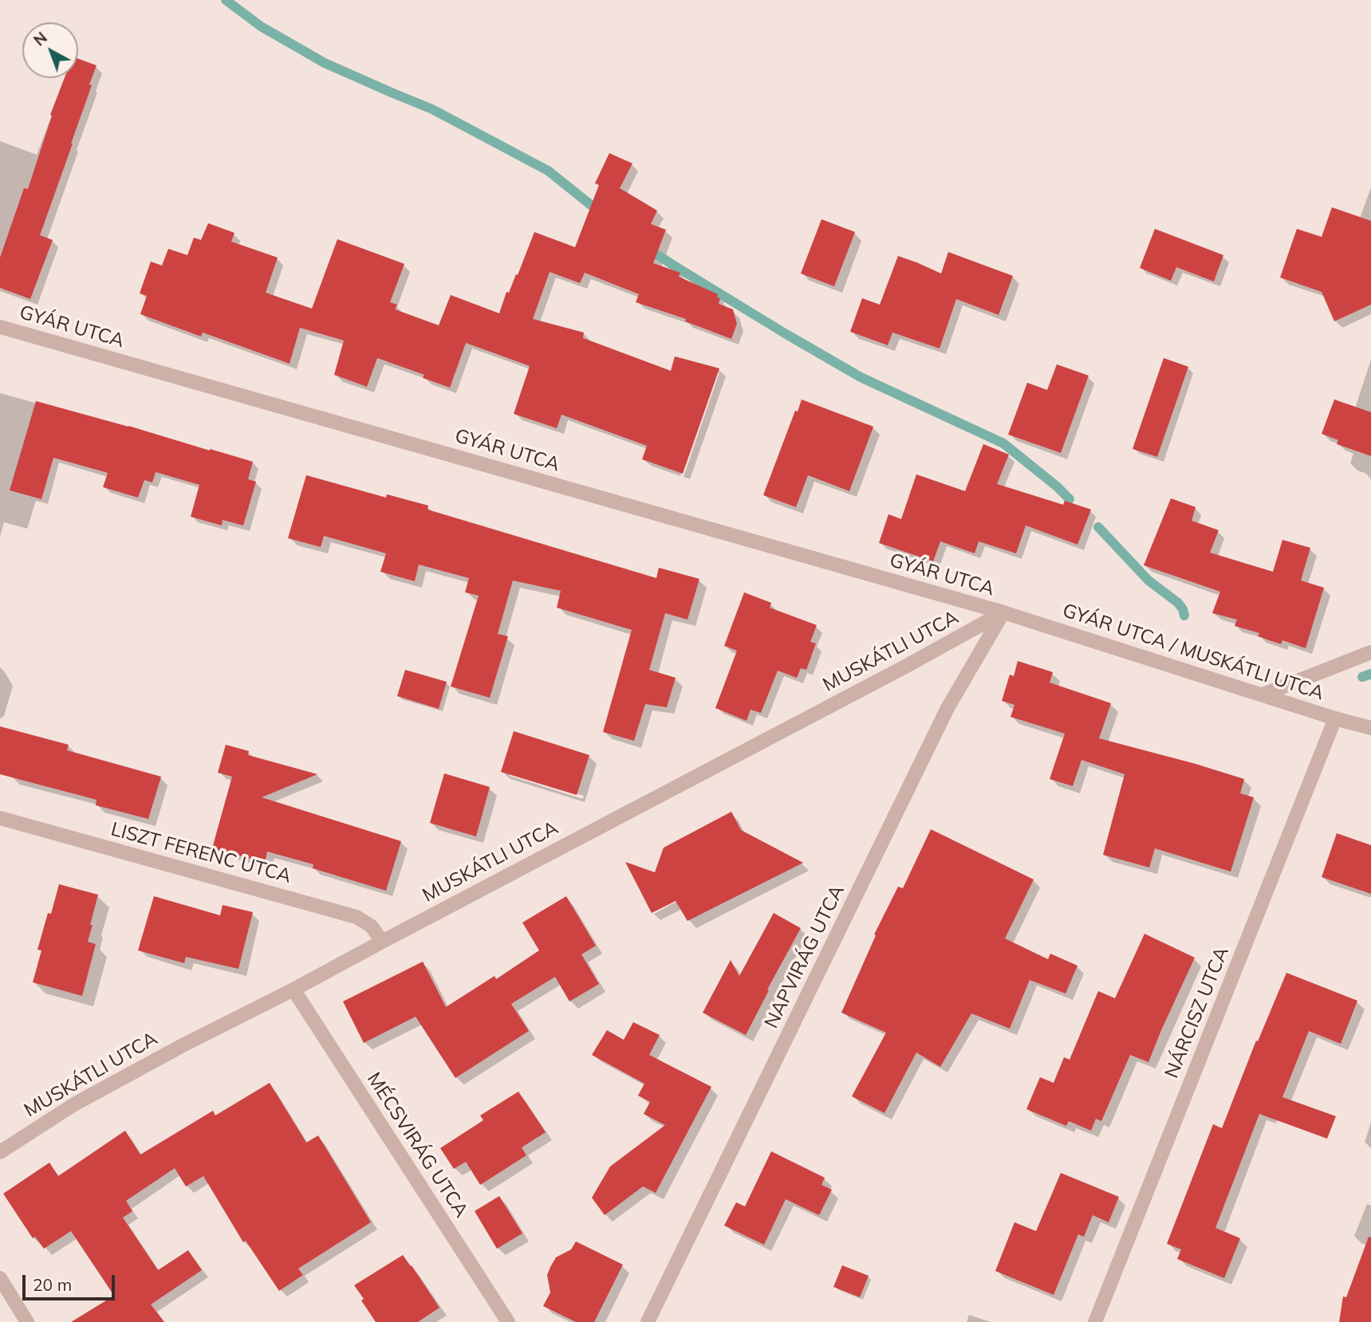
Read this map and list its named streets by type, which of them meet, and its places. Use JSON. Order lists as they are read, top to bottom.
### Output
{
  "streets": {
    "street": [
      "GYÁR UTCA",
      "MUSKÁTLI UTCA",
      "GYÁR UTCA / MUSKÁTLI UTCA",
      "LISZT FERENC UTCA",
      "NAPVIRÁG UTCA",
      "NÁRCISZ UTCA",
      "MÉCSVIRÁG UTCA"
    ]
  },
  "crossings": [
    ["GYÁR UTCA", "MUSKÁTLI UTCA"],
    ["GYÁR UTCA", "GYÁR UTCA / MUSKÁTLI UTCA"],
    ["GYÁR UTCA", "NAPVIRÁG UTCA"],
    ["MUSKÁTLI UTCA", "GYÁR UTCA / MUSKÁTLI UTCA"],
    ["MUSKÁTLI UTCA", "LISZT FERENC UTCA"],
    ["MUSKÁTLI UTCA", "NAPVIRÁG UTCA"],
    ["MUSKÁTLI UTCA", "MÉCSVIRÁG UTCA"],
    ["GYÁR UTCA / MUSKÁTLI UTCA", "NAPVIRÁG UTCA"],
    ["GYÁR UTCA / MUSKÁTLI UTCA", "NÁRCISZ UTCA"]
  ],
  "scale_bar": "20 m",
  "north": "top left"
}
